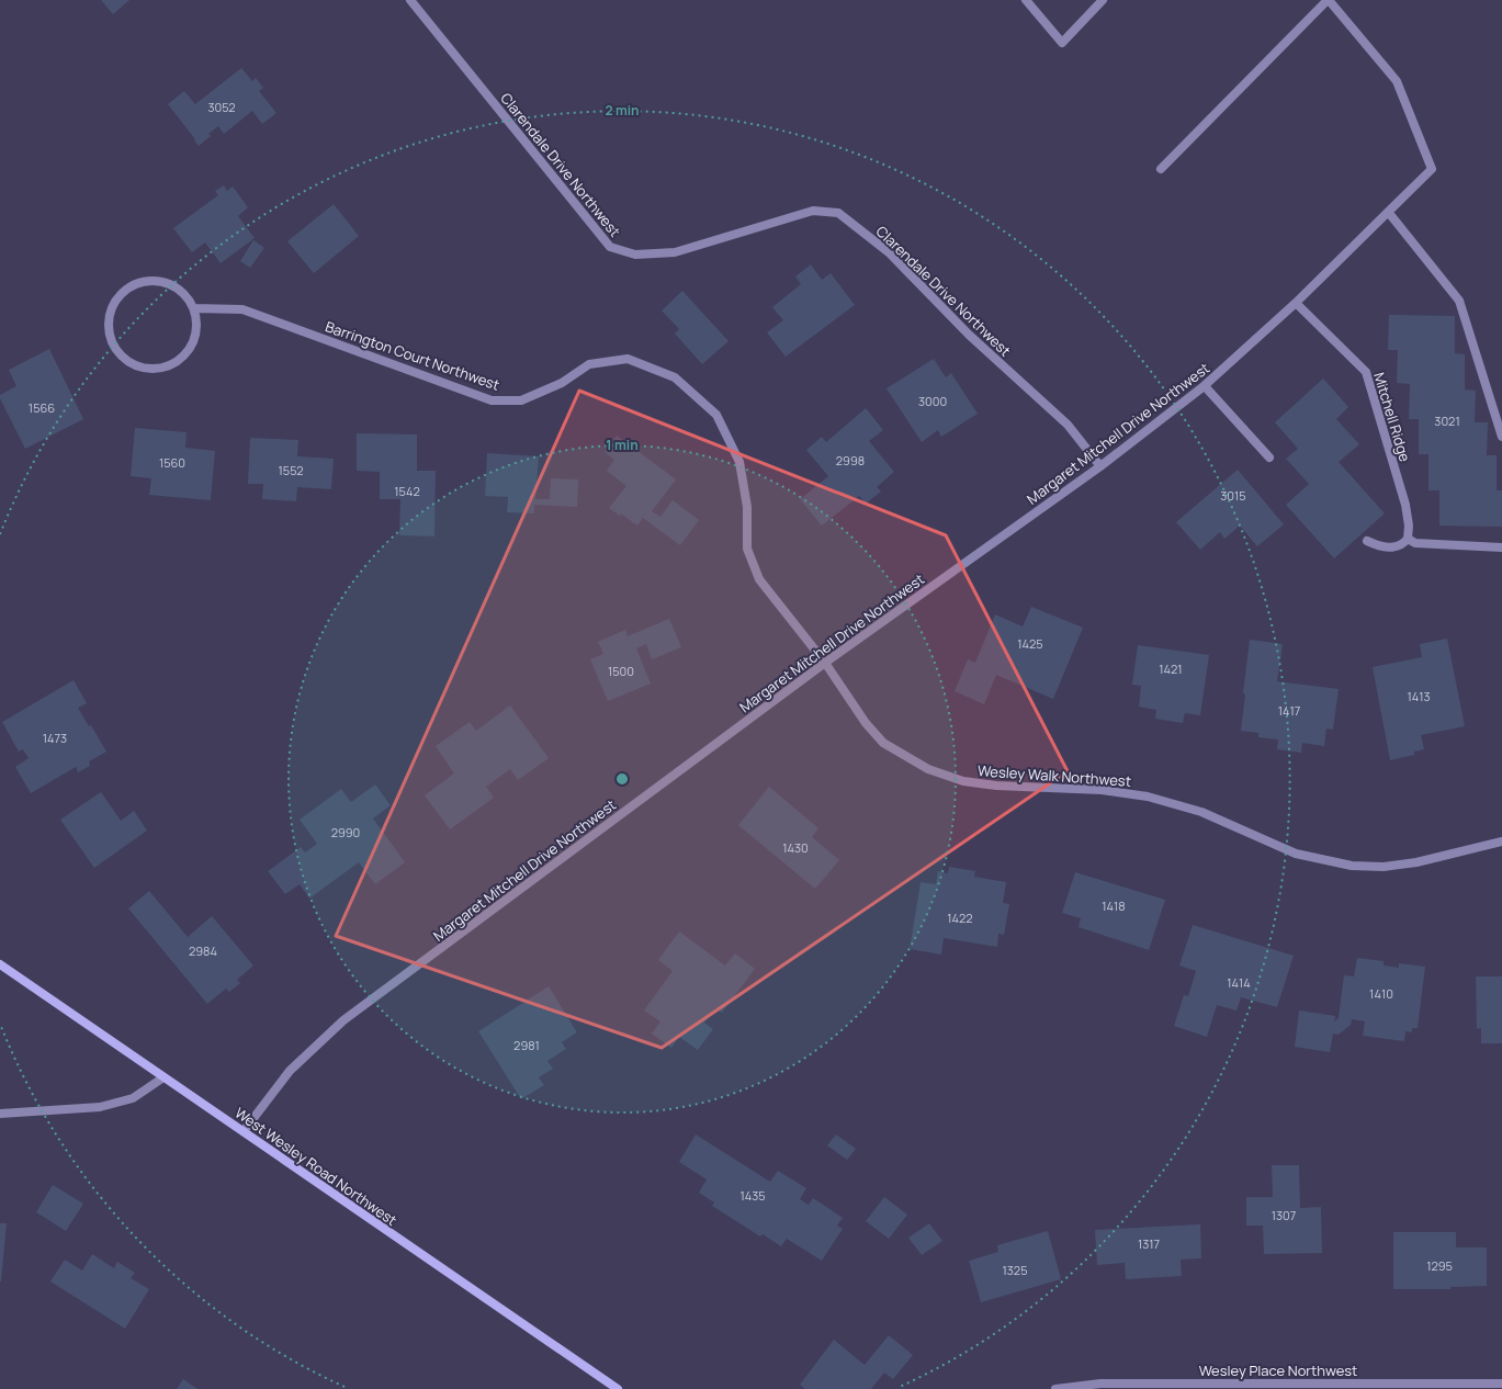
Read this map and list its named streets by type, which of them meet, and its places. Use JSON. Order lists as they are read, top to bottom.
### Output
{
  "streets": {
    "street": [
      "Clarendale Drive Northwest",
      "Barrington Court Northwest",
      "Mitchell Ridge",
      "Margaret Mitchell Drive Northwest",
      "Wesley Walk Northwest",
      "West Wesley Road Northwest",
      "Wesley Place Northwest"
    ]
  },
  "crossings": [
    ["Clarendale Drive Northwest", "Margaret Mitchell Drive Northwest"],
    ["Barrington Court Northwest", "Margaret Mitchell Drive Northwest"],
    ["Barrington Court Northwest", "Wesley Walk Northwest"],
    ["Mitchell Ridge", "Margaret Mitchell Drive Northwest"],
    ["Margaret Mitchell Drive Northwest", "Wesley Walk Northwest"],
    ["Margaret Mitchell Drive Northwest", "West Wesley Road Northwest"]
  ],
  "house_numbers": [
    "3052",
    "3000",
    "1566",
    "3021",
    "2998",
    "1560",
    "1552",
    "1542",
    "3015",
    "1425",
    "1421",
    "1500",
    "1413",
    "1417",
    "1473",
    "2990",
    "1430",
    "1418",
    "1422",
    "2984",
    "1414",
    "1410",
    "2981",
    "1435",
    "1307",
    "1317",
    "1295",
    "1325"
  ],
  "rings": ["2 min", "1 min"]
}
